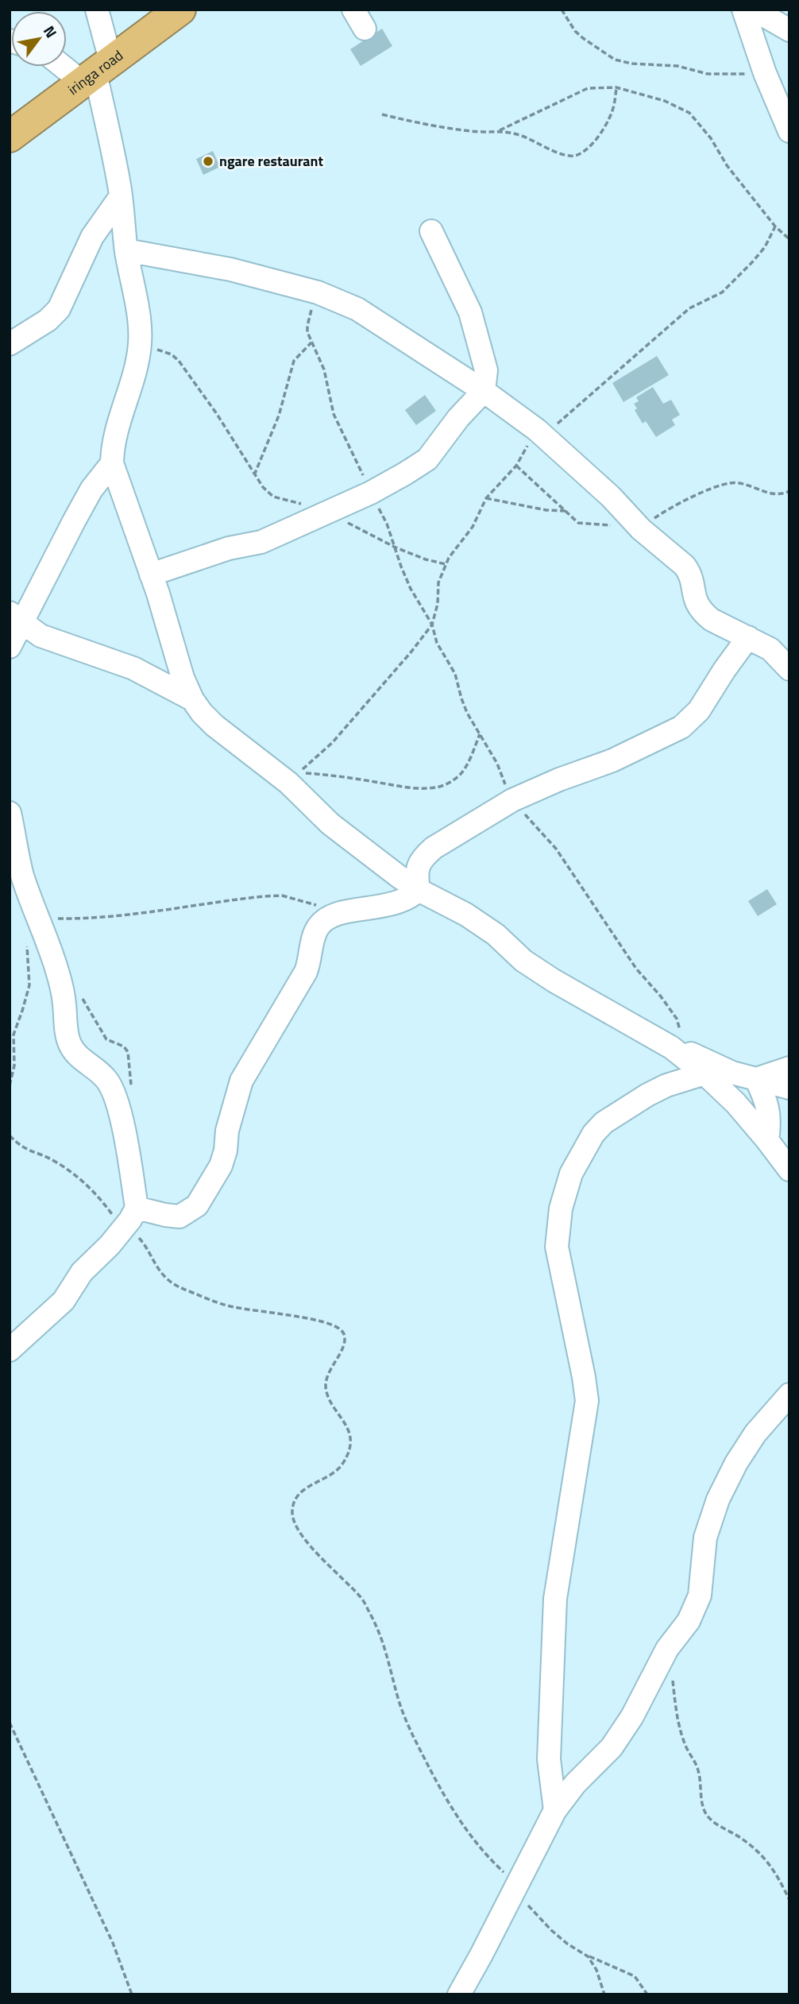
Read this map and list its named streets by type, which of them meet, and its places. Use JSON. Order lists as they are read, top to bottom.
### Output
{
  "streets": {
    "highway": ["iringa road"]
  },
  "places": ["ngare restaurant"],
  "north": "top right"
}
